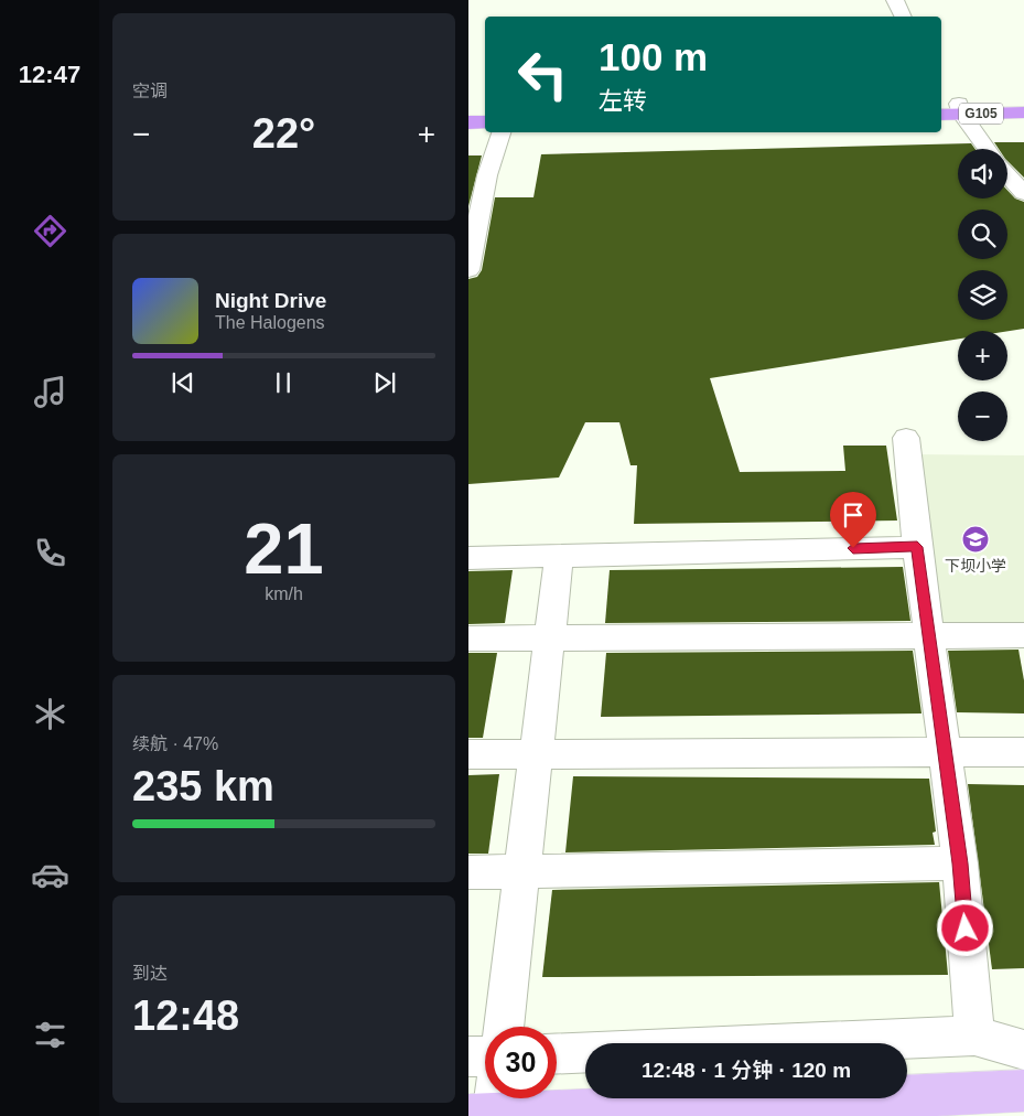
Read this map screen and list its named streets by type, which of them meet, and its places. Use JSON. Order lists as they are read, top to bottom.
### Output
{
  "streets": {
    "highway": ["G105"]
  },
  "places": {
    "school or university": ["下坝小学"]
  },
  "page": {
    "tabs": "12:47",
    "tile": [
      "空调",
      ["21", "km/h"],
      ["续航 · 47%", "235 km"],
      ["到达", "12:48"]
    ],
    "turn": ["100 m", "左转"],
    "heat": ["−", "22°", "+"],
    "map_buttons": ["+", "−"],
    "song": ["Night Drive", "The Halogens"],
    "limit": "30",
    "trip": "12:48 · 1 分钟 · 120 m"
  }
}
